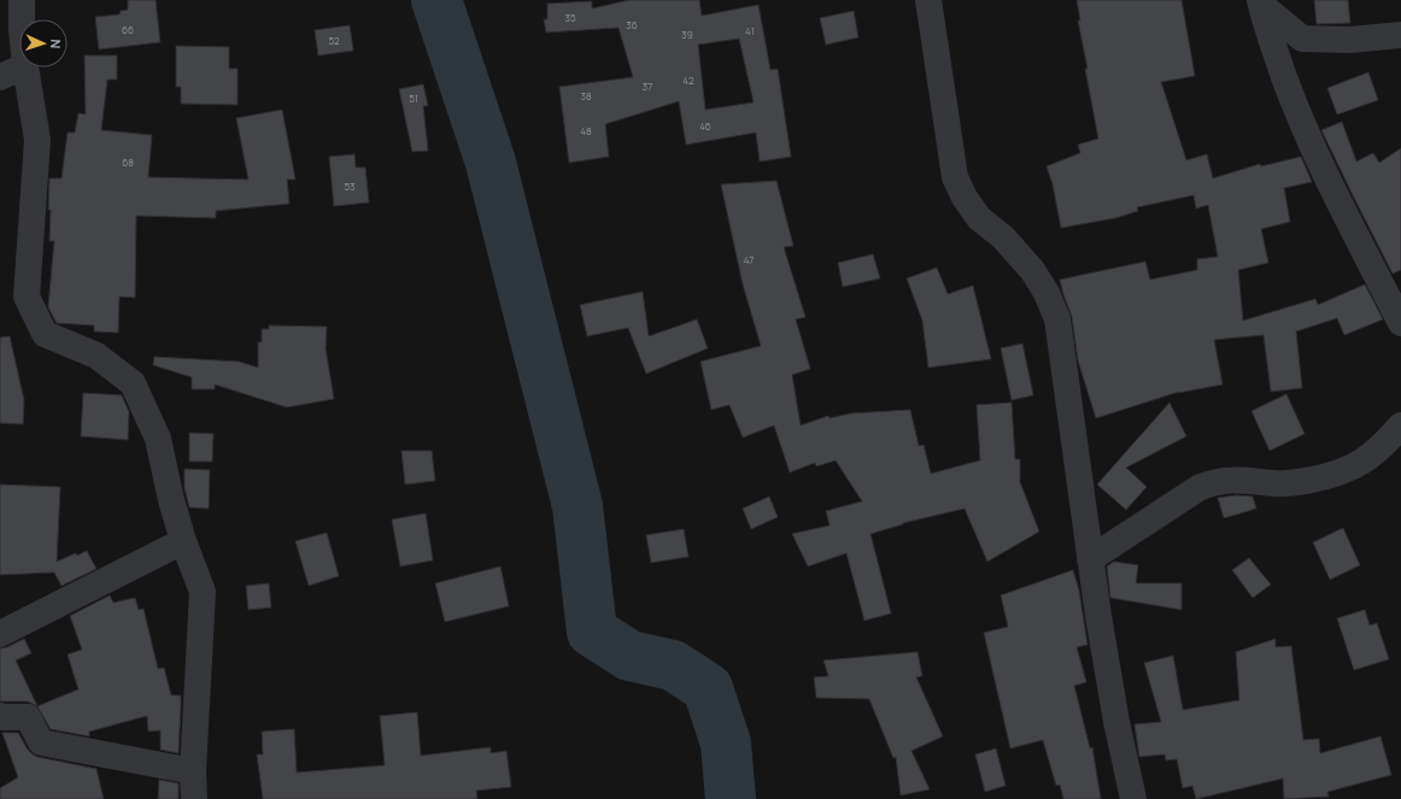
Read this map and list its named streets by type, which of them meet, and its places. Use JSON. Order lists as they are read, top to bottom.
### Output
{
  "house_numbers": [
    "35",
    "36",
    "66",
    "41",
    "39",
    "52",
    "42",
    "37",
    "38",
    "51",
    "46",
    "48",
    "68",
    "53",
    "47"
  ],
  "north": "right"
}
